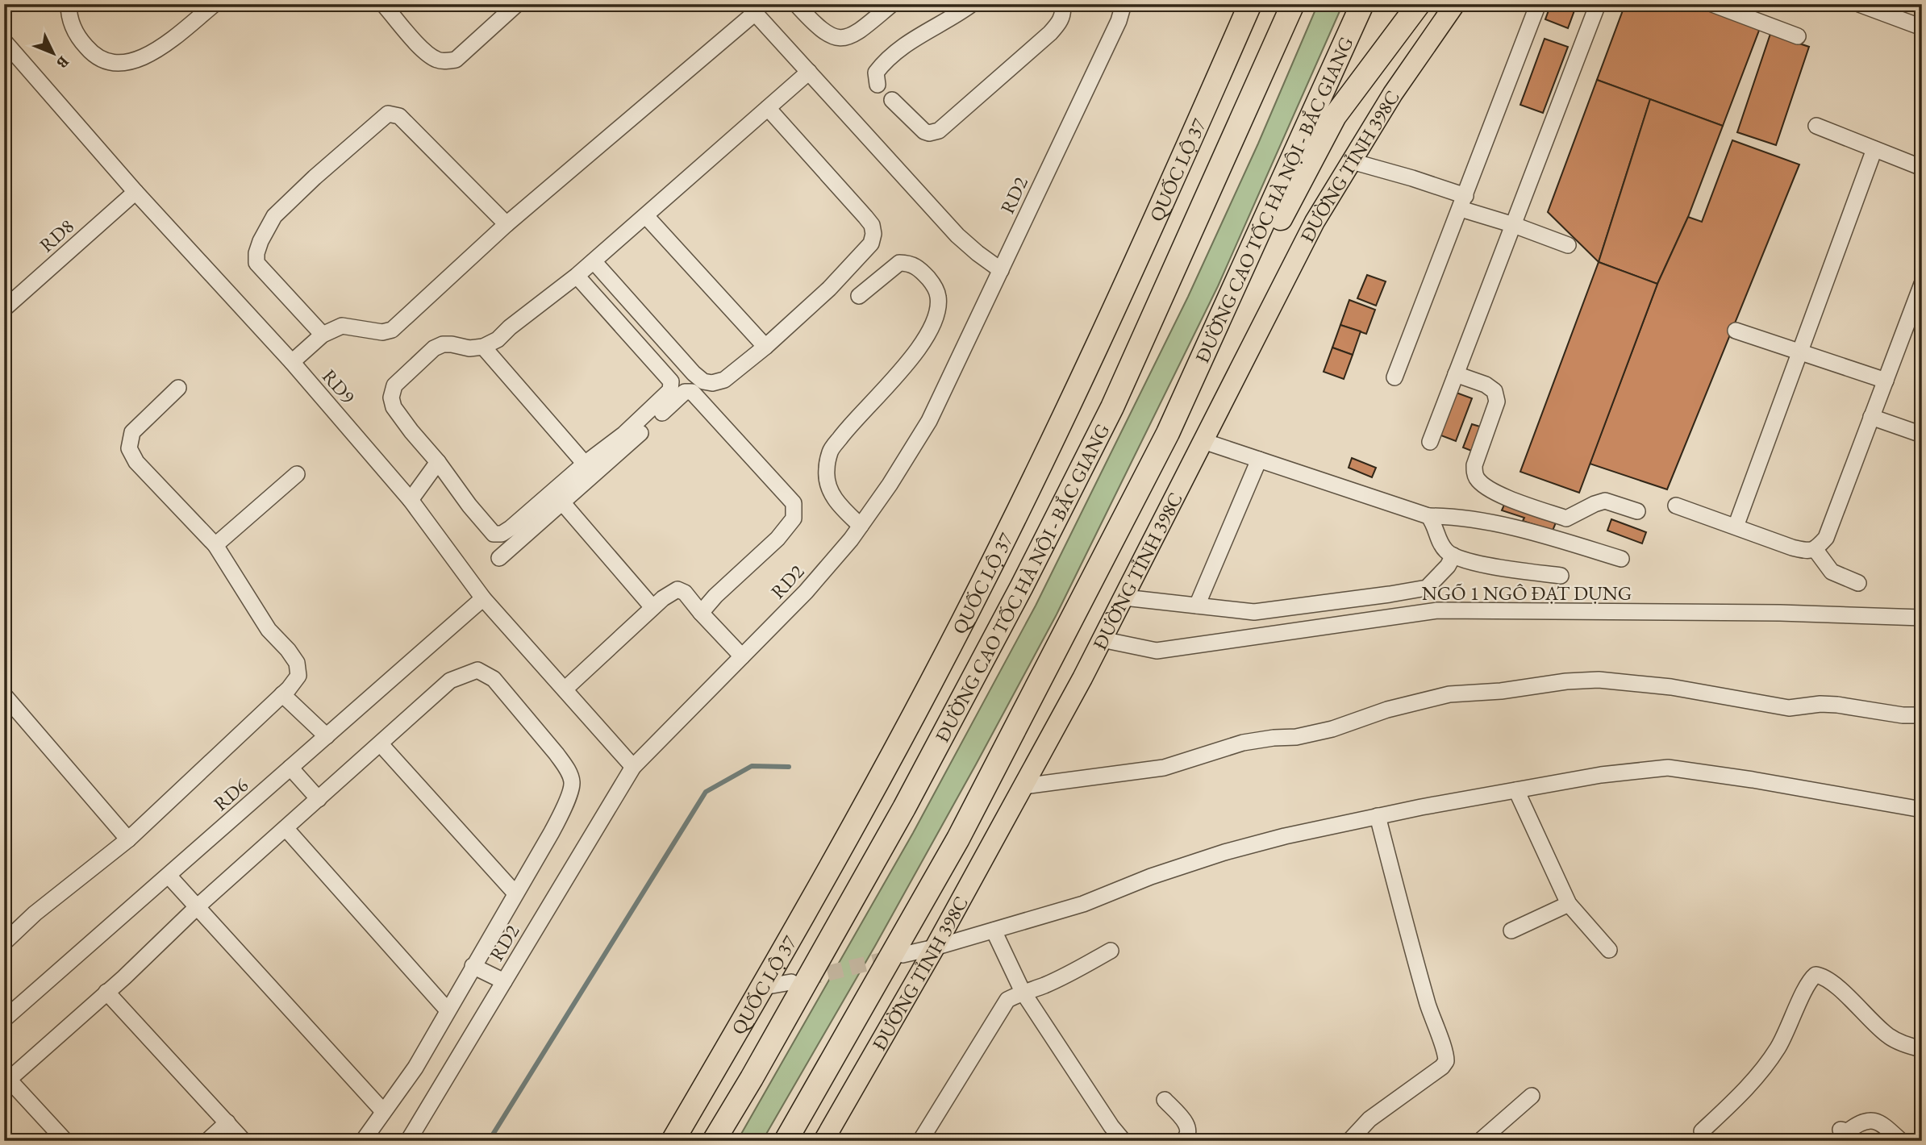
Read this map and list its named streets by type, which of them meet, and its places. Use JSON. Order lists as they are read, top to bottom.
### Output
{
  "streets": {
    "highway": ["QUỐC LỘ 37", "ĐƯỜNG CAO TỐC HÀ NỘI - BẮC GIANG"],
    "main road": ["ĐƯỜNG TỈNH 398C"],
    "street": [
      "RD2",
      "RD8",
      "RD9",
      "NGÕ 1 NGÔ ĐẠT DỤNG",
      "RD6"
    ]
  },
  "crossings": [
    ["ĐƯỜNG TỈNH 398C", "NGÕ 1 NGÔ ĐẠT DỤNG"],
    ["RD2", "RD9"],
    ["RD8", "RD9"],
    ["RD9", "RD6"]
  ],
  "north": "bottom right"
}
